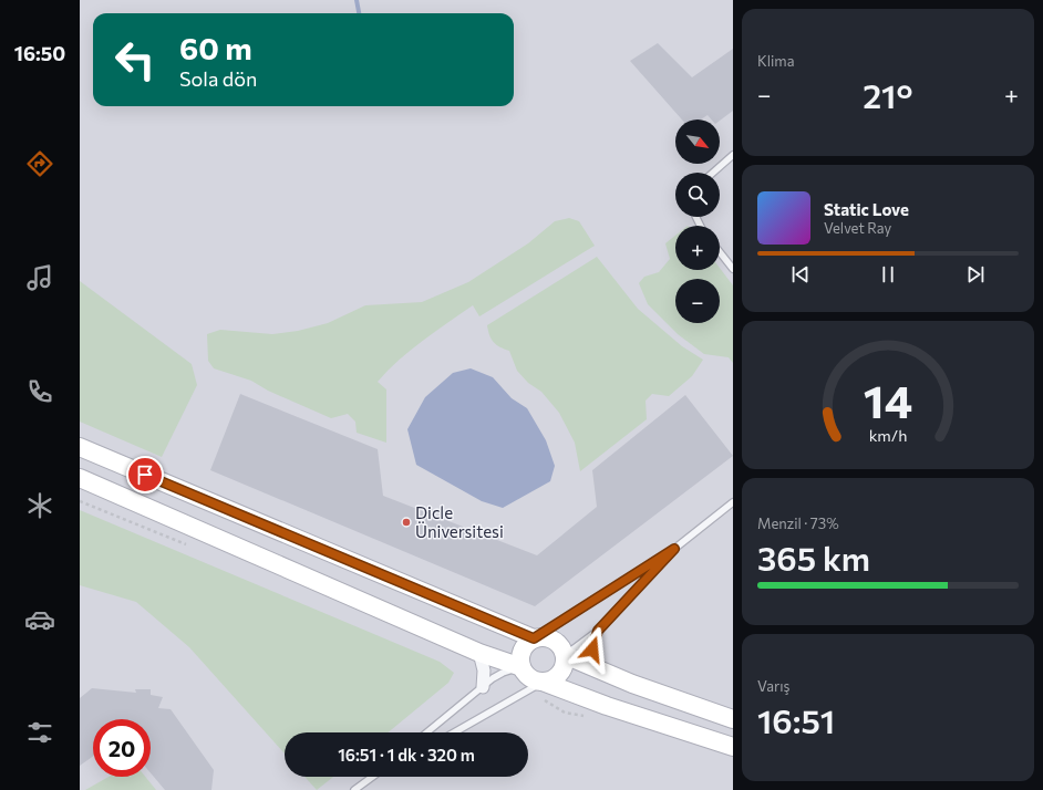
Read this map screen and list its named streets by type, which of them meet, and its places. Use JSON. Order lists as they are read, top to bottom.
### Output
{
  "places": ["Dicle Üniversitesi"],
  "north": "bottom right",
  "page": {
    "tabs": "16:50",
    "tile": [
      "Klima",
      ["Menzil · 73%", "365 km"],
      ["Varış", "16:51"]
    ],
    "turn": ["60 m", "Sola dön"],
    "heat": ["−", "21°", "+"],
    "map_buttons": ["+", "−"],
    "song": ["Static Love", "Velvet Ray"],
    "limit": "20",
    "trip": "16:51 · 1 dk · 320 m",
    "gauge": ["14", "km/h"]
  }
}
